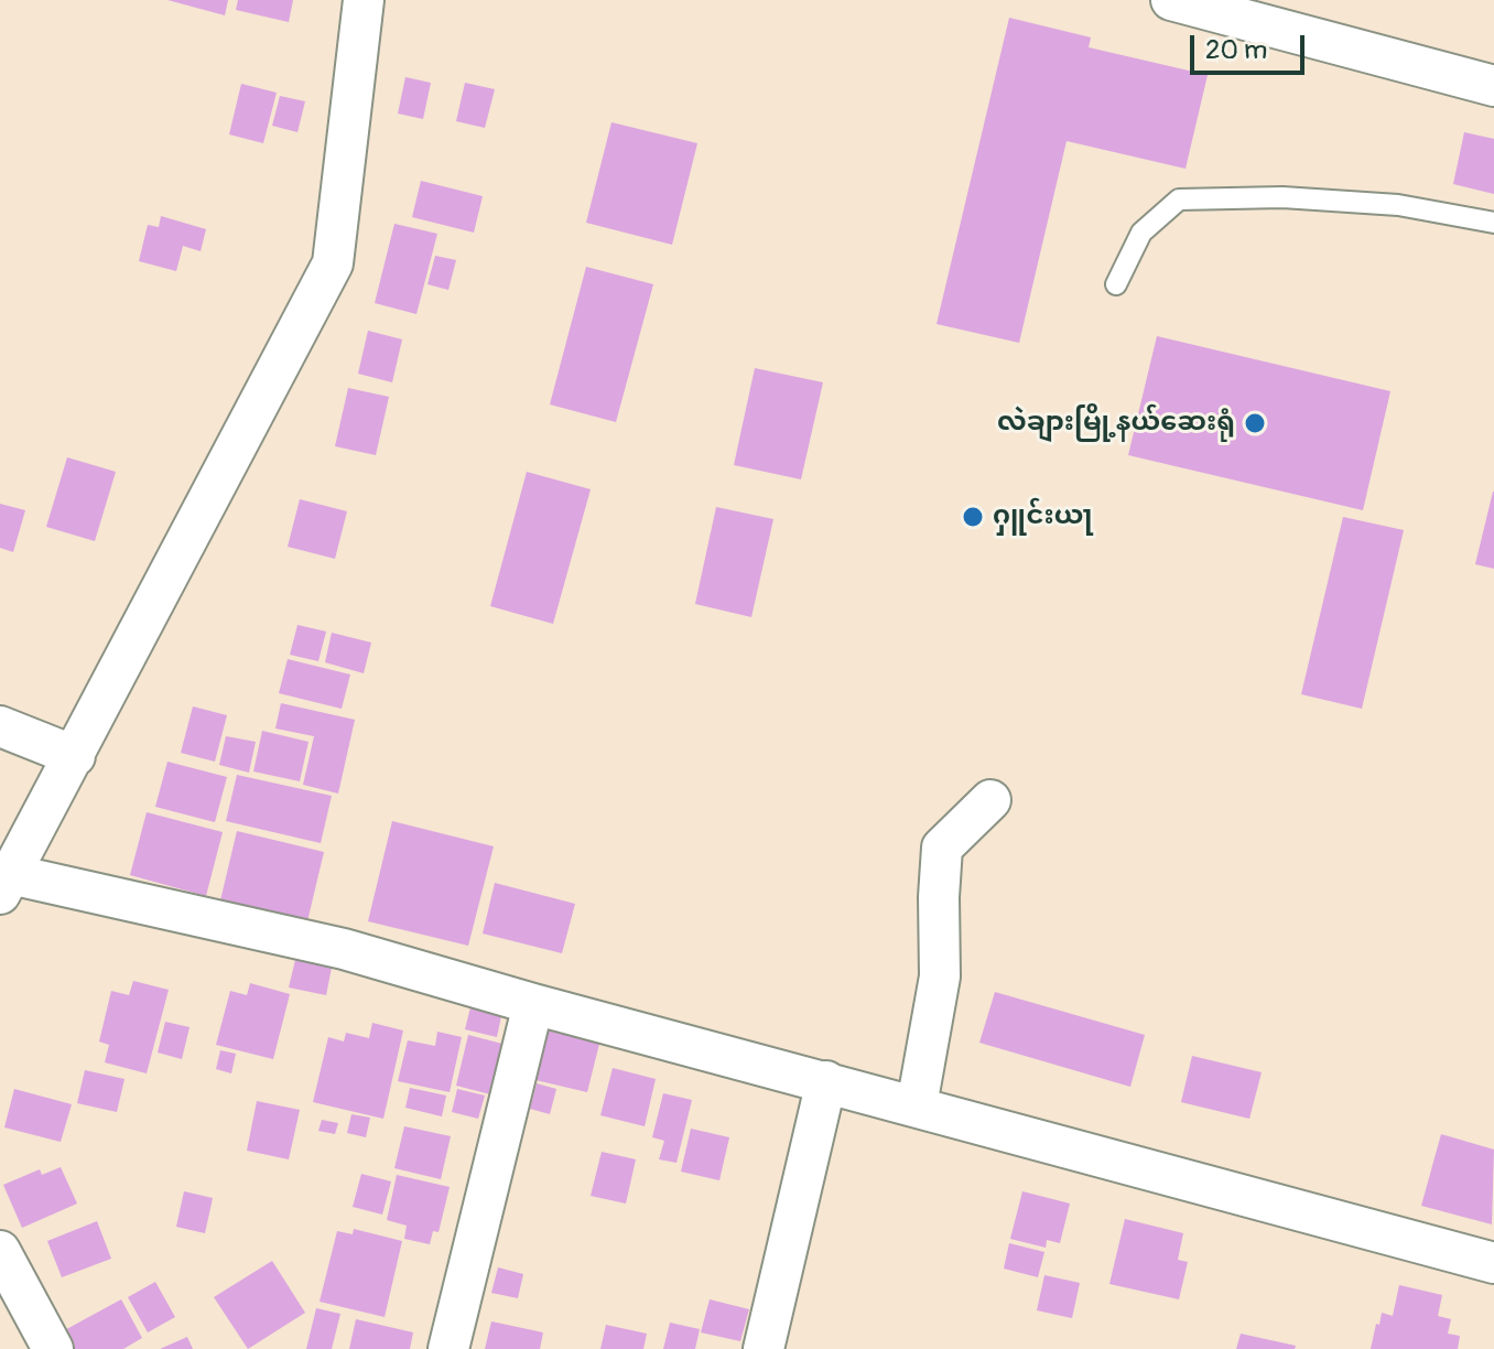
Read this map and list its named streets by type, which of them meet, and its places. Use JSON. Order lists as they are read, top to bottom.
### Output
{
  "places": ["လဲချားမြို့နယ်ဆေးရုံ", "ႁူင်းယႃ"],
  "scale_bar": "20 m"
}
